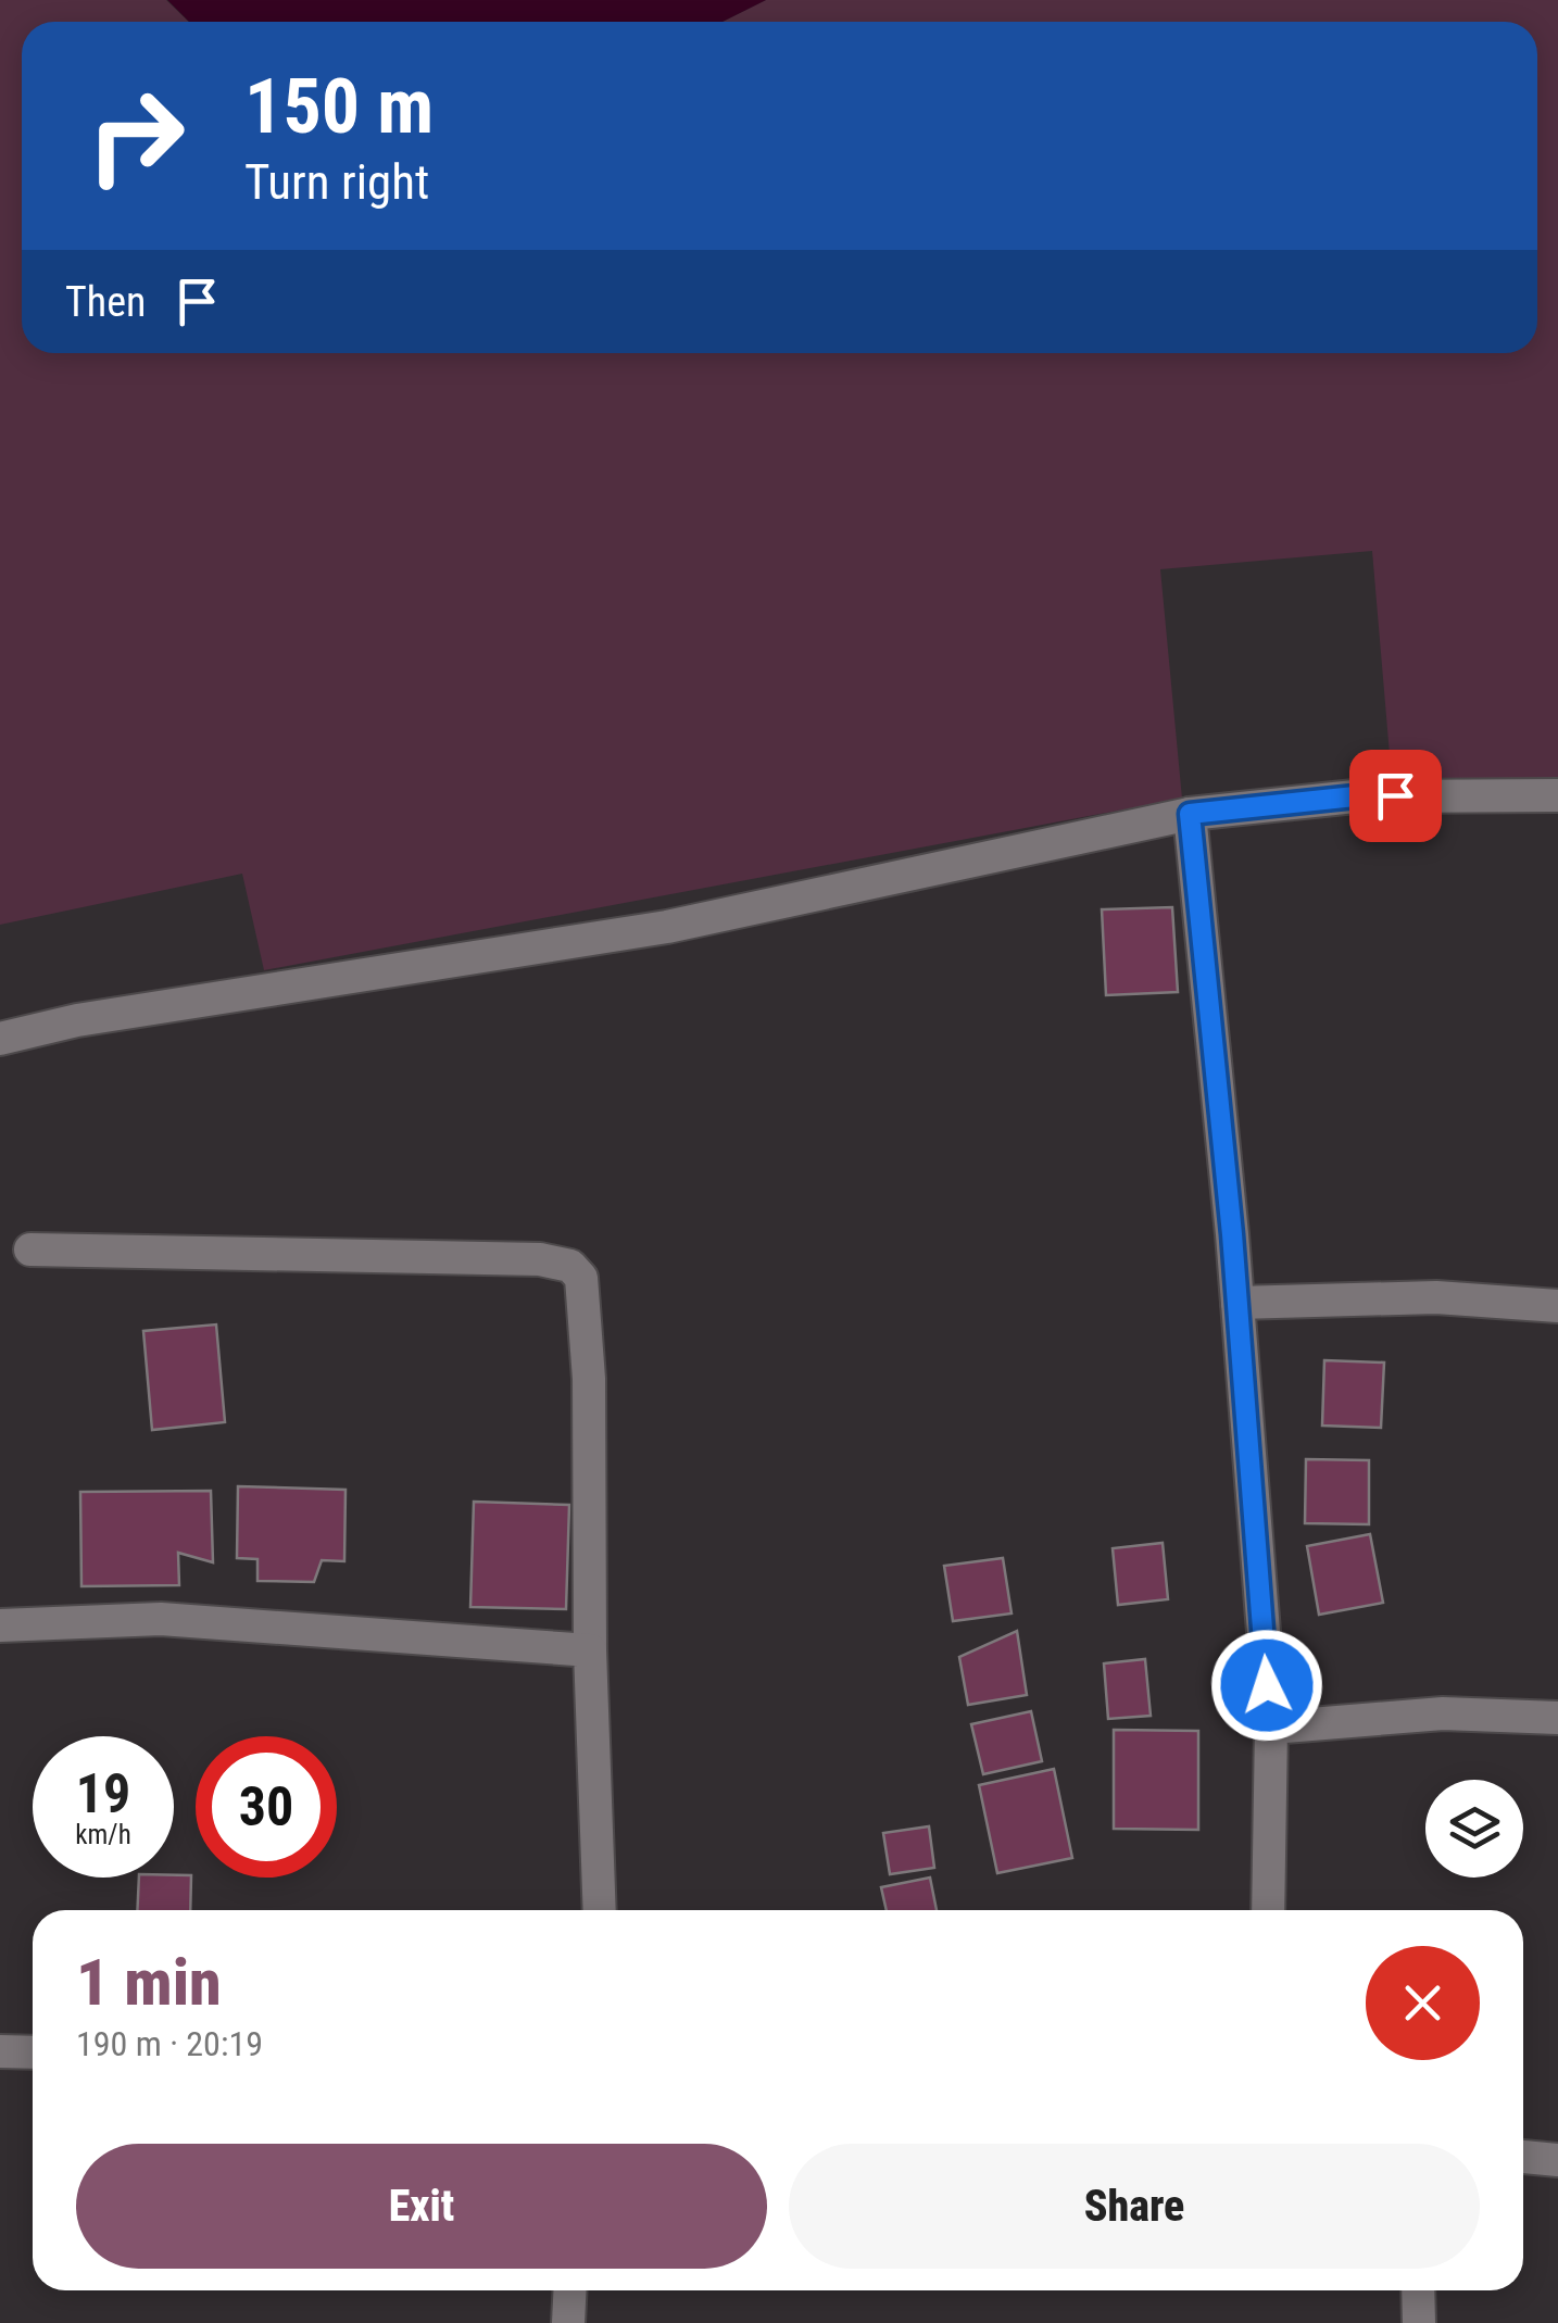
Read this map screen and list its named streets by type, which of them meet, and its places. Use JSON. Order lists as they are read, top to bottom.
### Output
{
  "page": {
    "turn": ["150 m", "Turn right"],
    "then": "Then",
    "speed": "19 km/h",
    "limit": "30",
    "heading": ["1 min", "190 m · 20:19"],
    "buttons": ["Exit", "Share"]
  }
}
